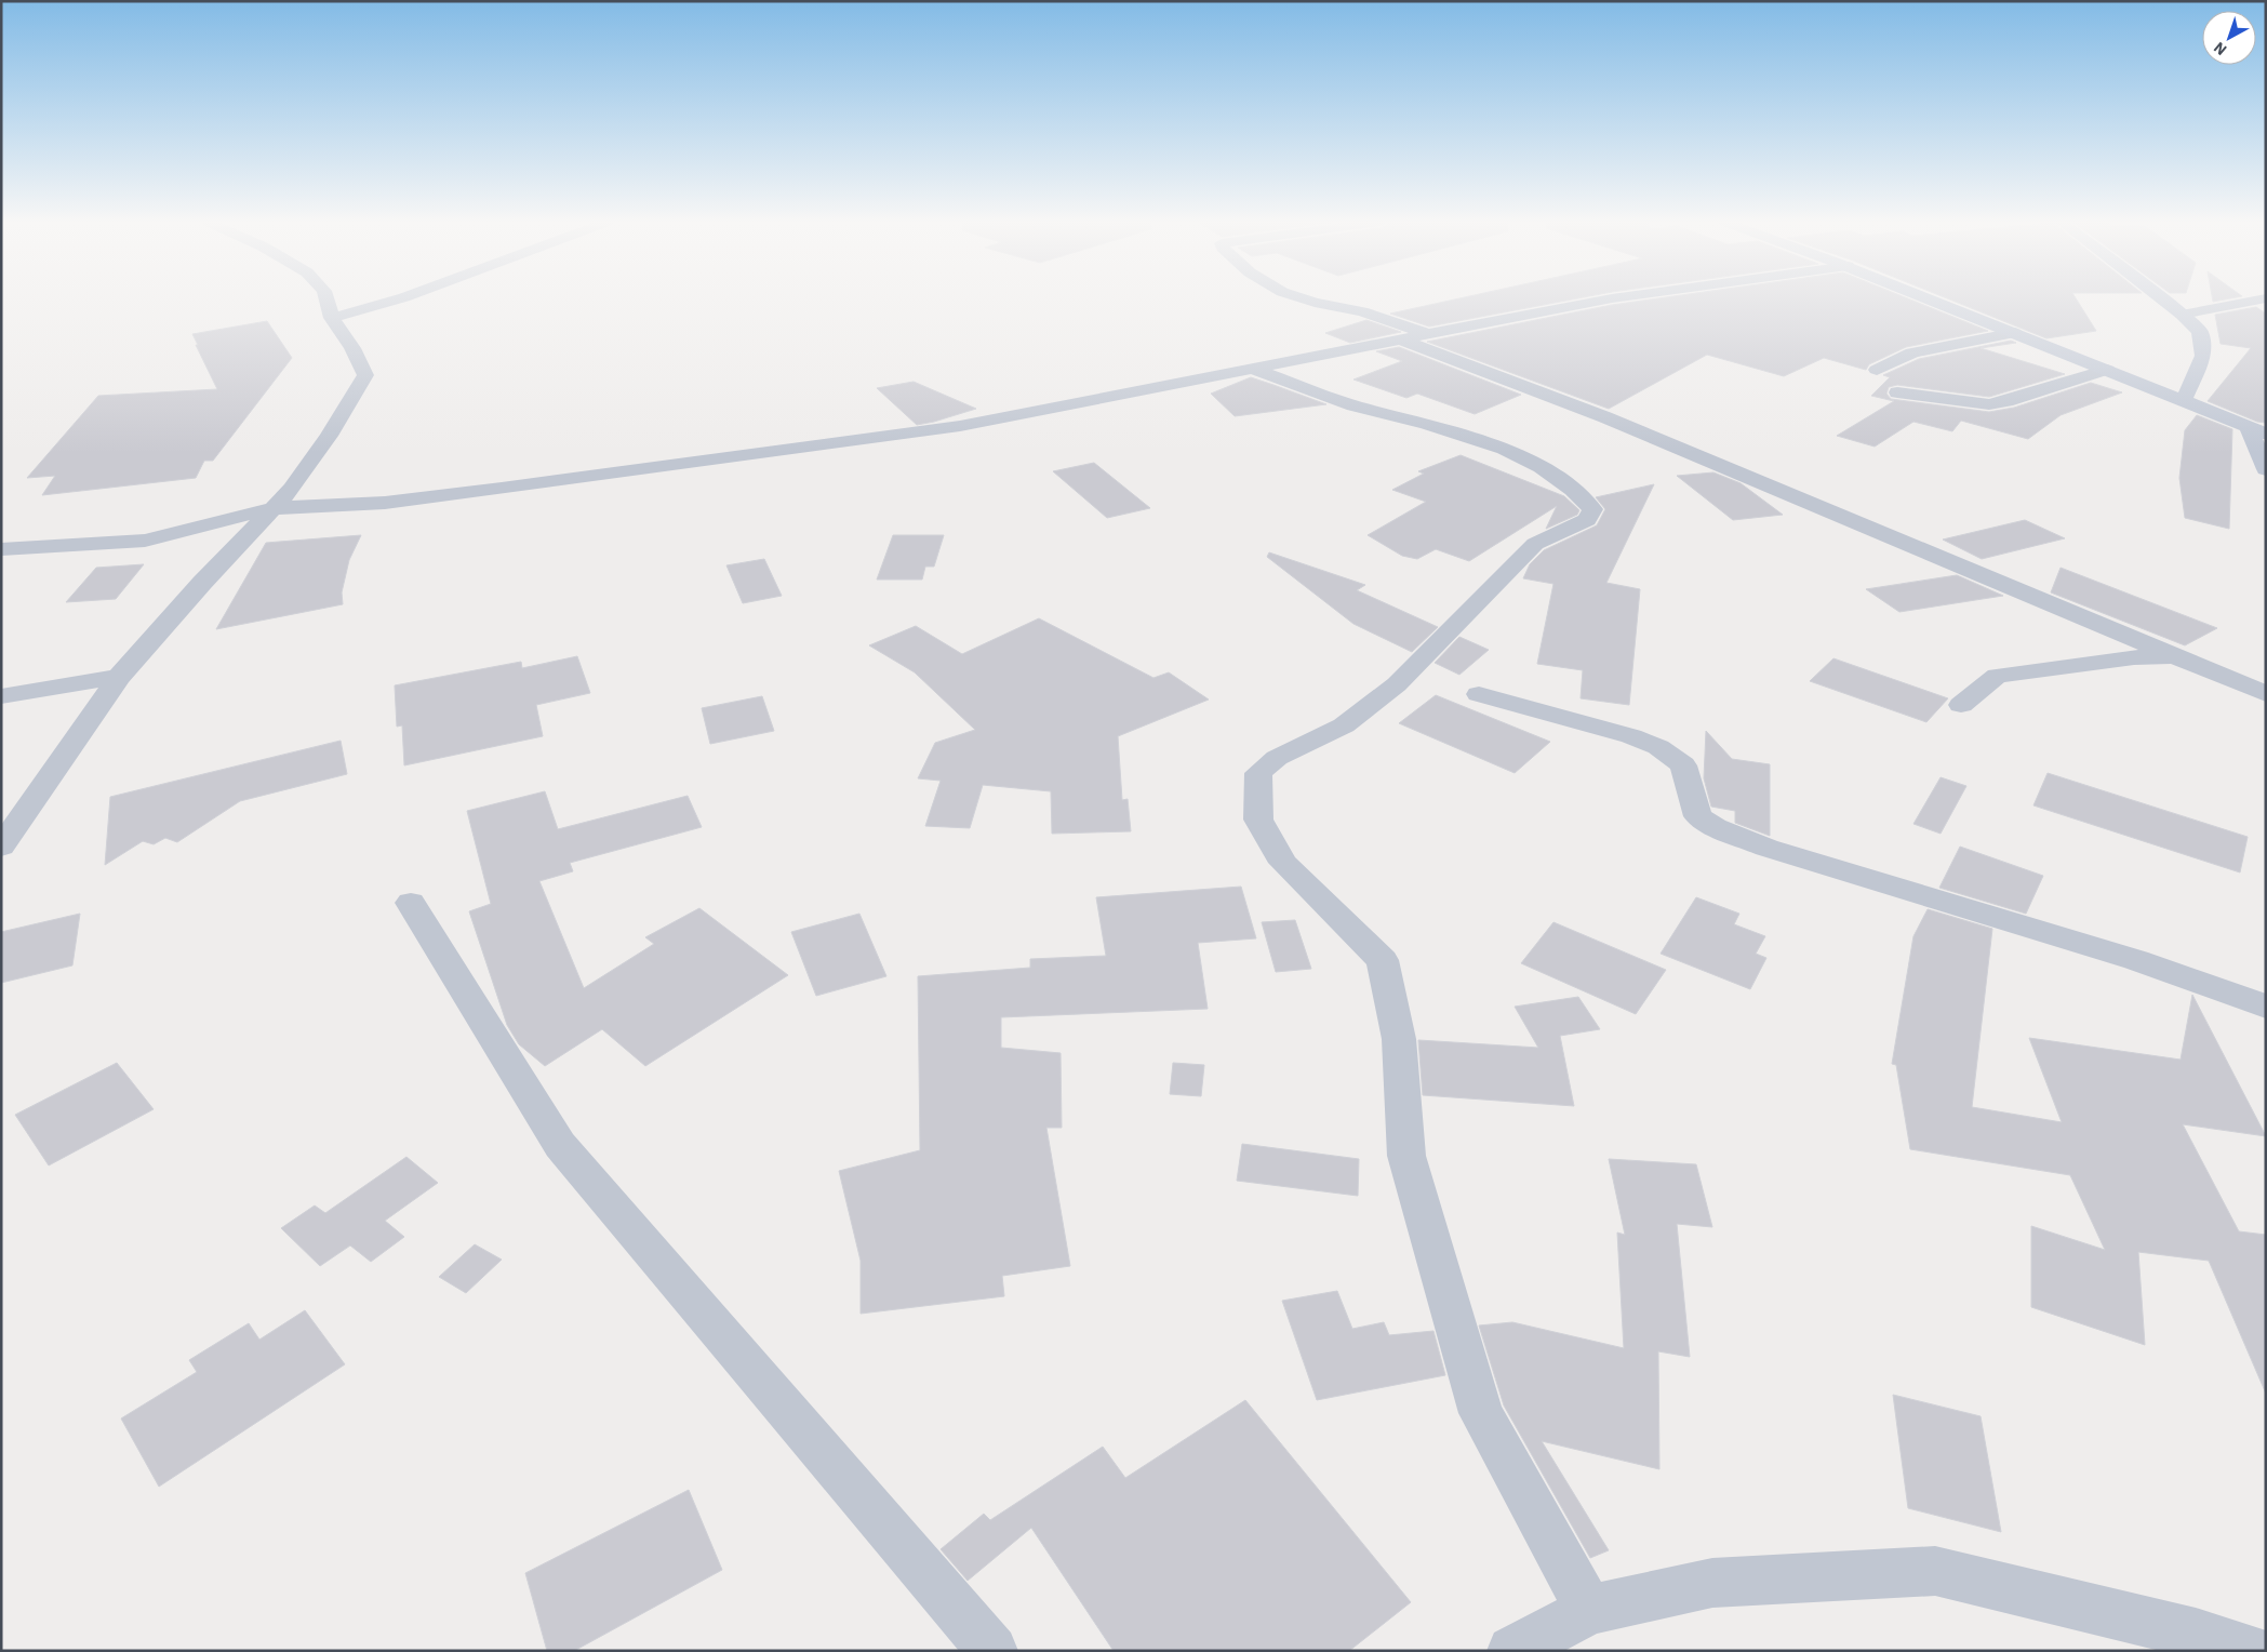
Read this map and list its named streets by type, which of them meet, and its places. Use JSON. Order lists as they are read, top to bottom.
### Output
{
  "north": "bottom left"
}
